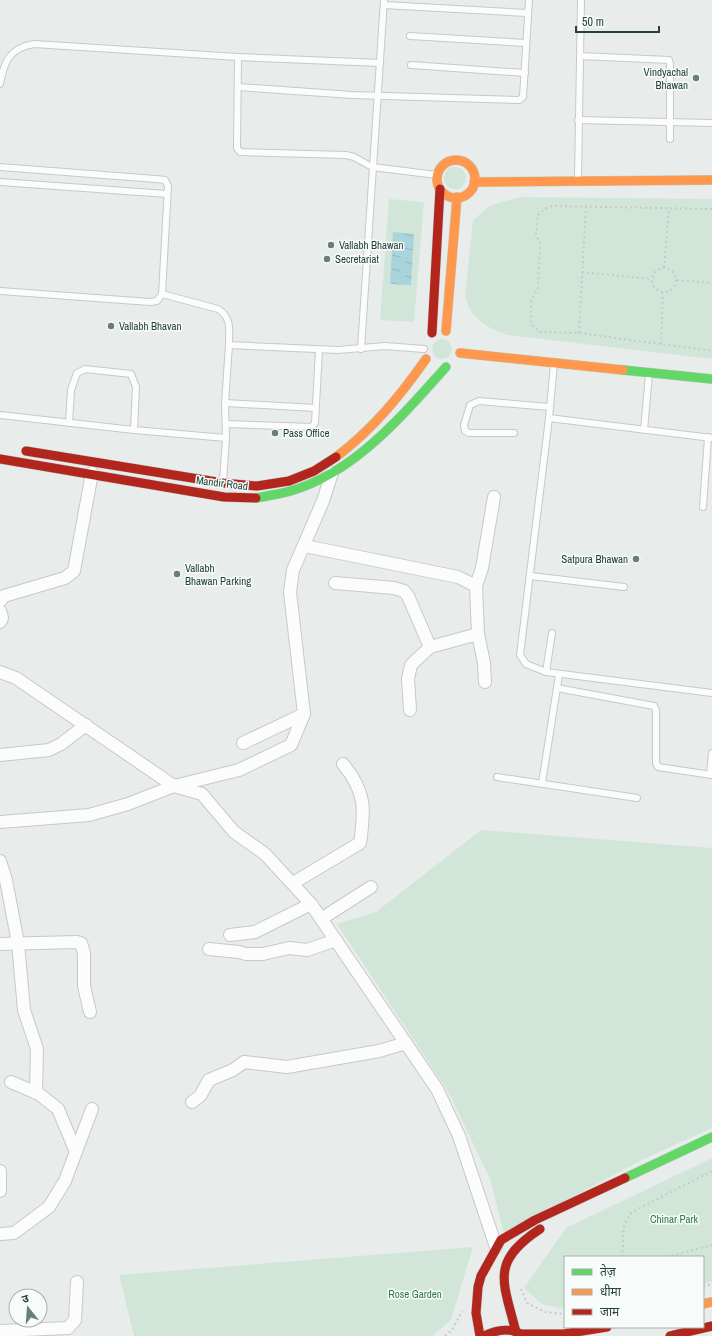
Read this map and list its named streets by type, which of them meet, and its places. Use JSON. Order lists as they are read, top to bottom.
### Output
{
  "streets": {
    "street": ["Mandir Road"]
  },
  "parks": ["Chinar Park", "Rose Garden"],
  "places": [
    "Vindyachal Bhawan",
    "Vallabh Bhawan",
    "Secretariat",
    "Vallabh Bhavan",
    "Pass Office",
    "Satpura Bhawan",
    "Vallabh Bhawan Parking"
  ],
  "legend": ["तेज़", "धीमा", "जाम"],
  "scale_bar": "50 m",
  "north": "top"
}
